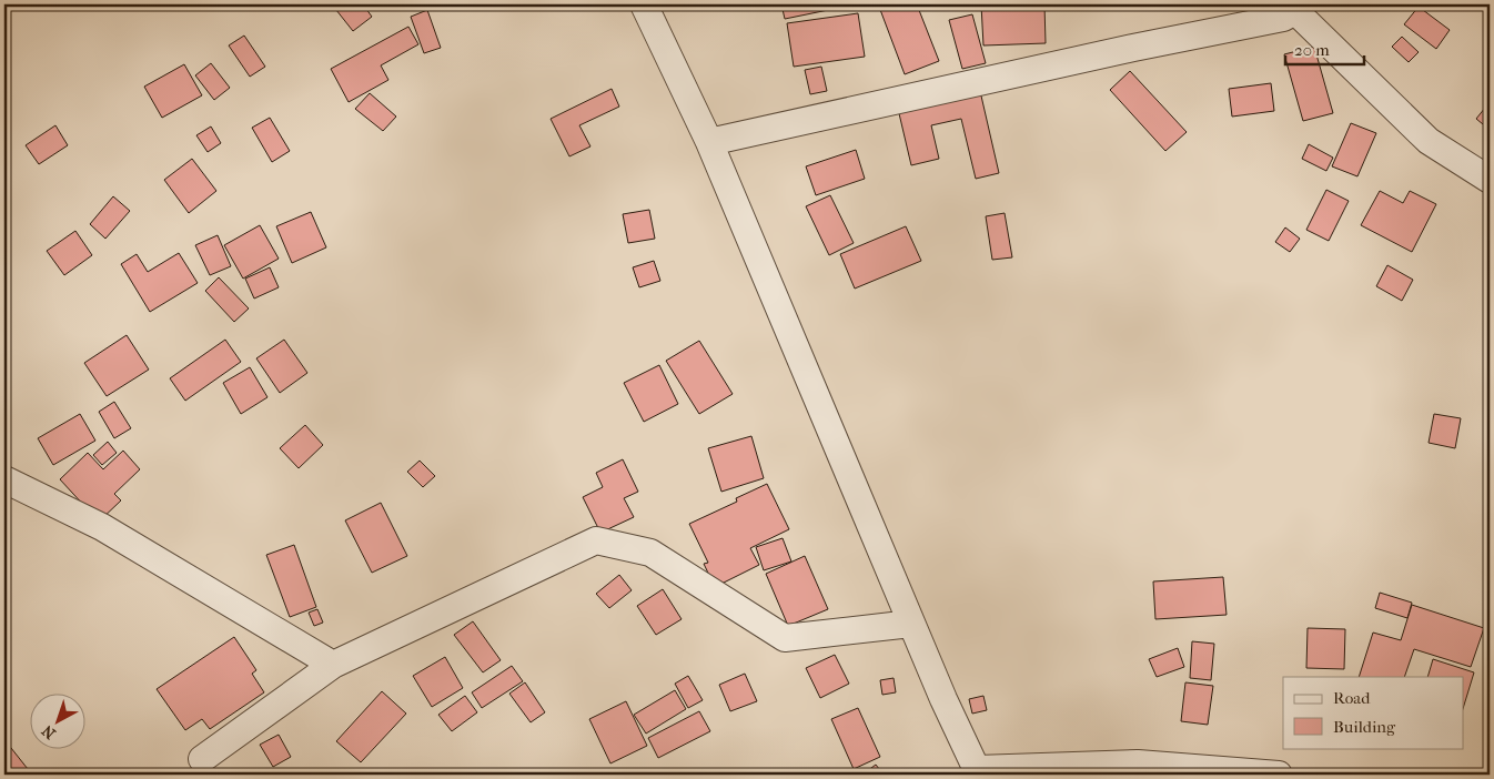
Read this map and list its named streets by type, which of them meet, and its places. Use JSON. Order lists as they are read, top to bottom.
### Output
{
  "legend": ["Road", "Building"],
  "scale_bar": "20 m",
  "north": "bottom left"
}
